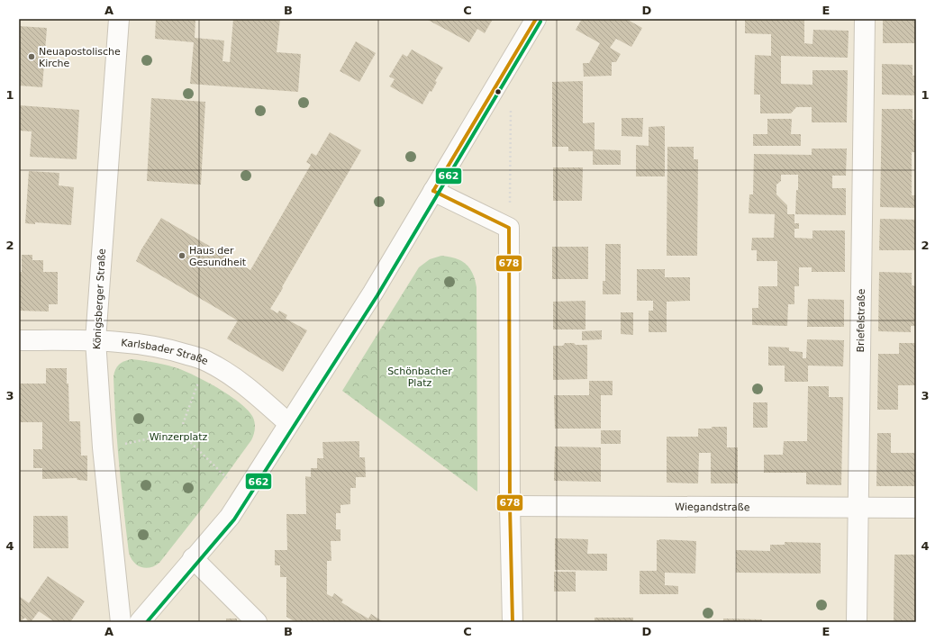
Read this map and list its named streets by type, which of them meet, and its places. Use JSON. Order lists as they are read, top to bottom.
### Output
{
  "streets": {
    "street": [
      "Königsberger Straße",
      "Briefelstraße",
      "Karlsbader Straße",
      "Wiegandstraße"
    ]
  },
  "crossings": [
    ["Königsberger Straße", "Karlsbader Straße"],
    ["Briefelstraße", "Wiegandstraße"]
  ],
  "parks": ["Schönbacher Platz", "Winzerplatz"],
  "places": ["Neuapostolische Kirche", "Haus der Gesundheit"],
  "lines": ["transit line 678", "transit line 662"],
  "grid": {
    "columns": [
      "A",
      "B",
      "C",
      "D",
      "E"
    ],
    "rows": [
      "1",
      "2",
      "3",
      "4"
    ]
  }
}
